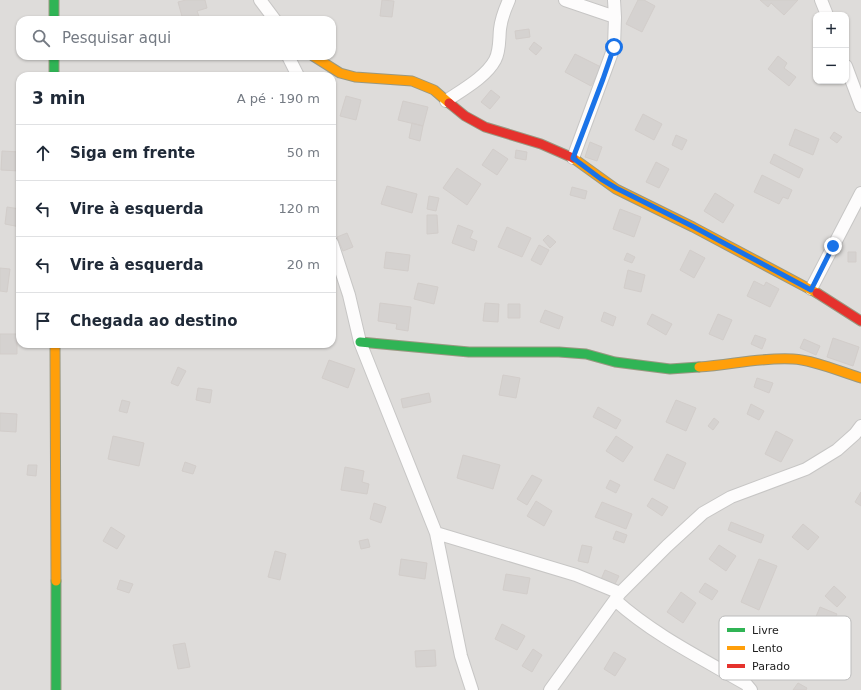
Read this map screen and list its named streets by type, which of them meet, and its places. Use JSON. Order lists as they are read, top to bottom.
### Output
{
  "legend": ["Livre", "Lento", "Parado"],
  "page": {
    "map_buttons": ["+", "−"],
    "search": "Pesquisar aqui",
    "heading": ["3 min", "A pé · 190 m"],
    "list": [
      ["Siga em frente", "50 m"],
      ["Vire à esquerda", "120 m"],
      ["Vire à esquerda", "20 m"],
      "Chegada ao destino"
    ]
  }
}
